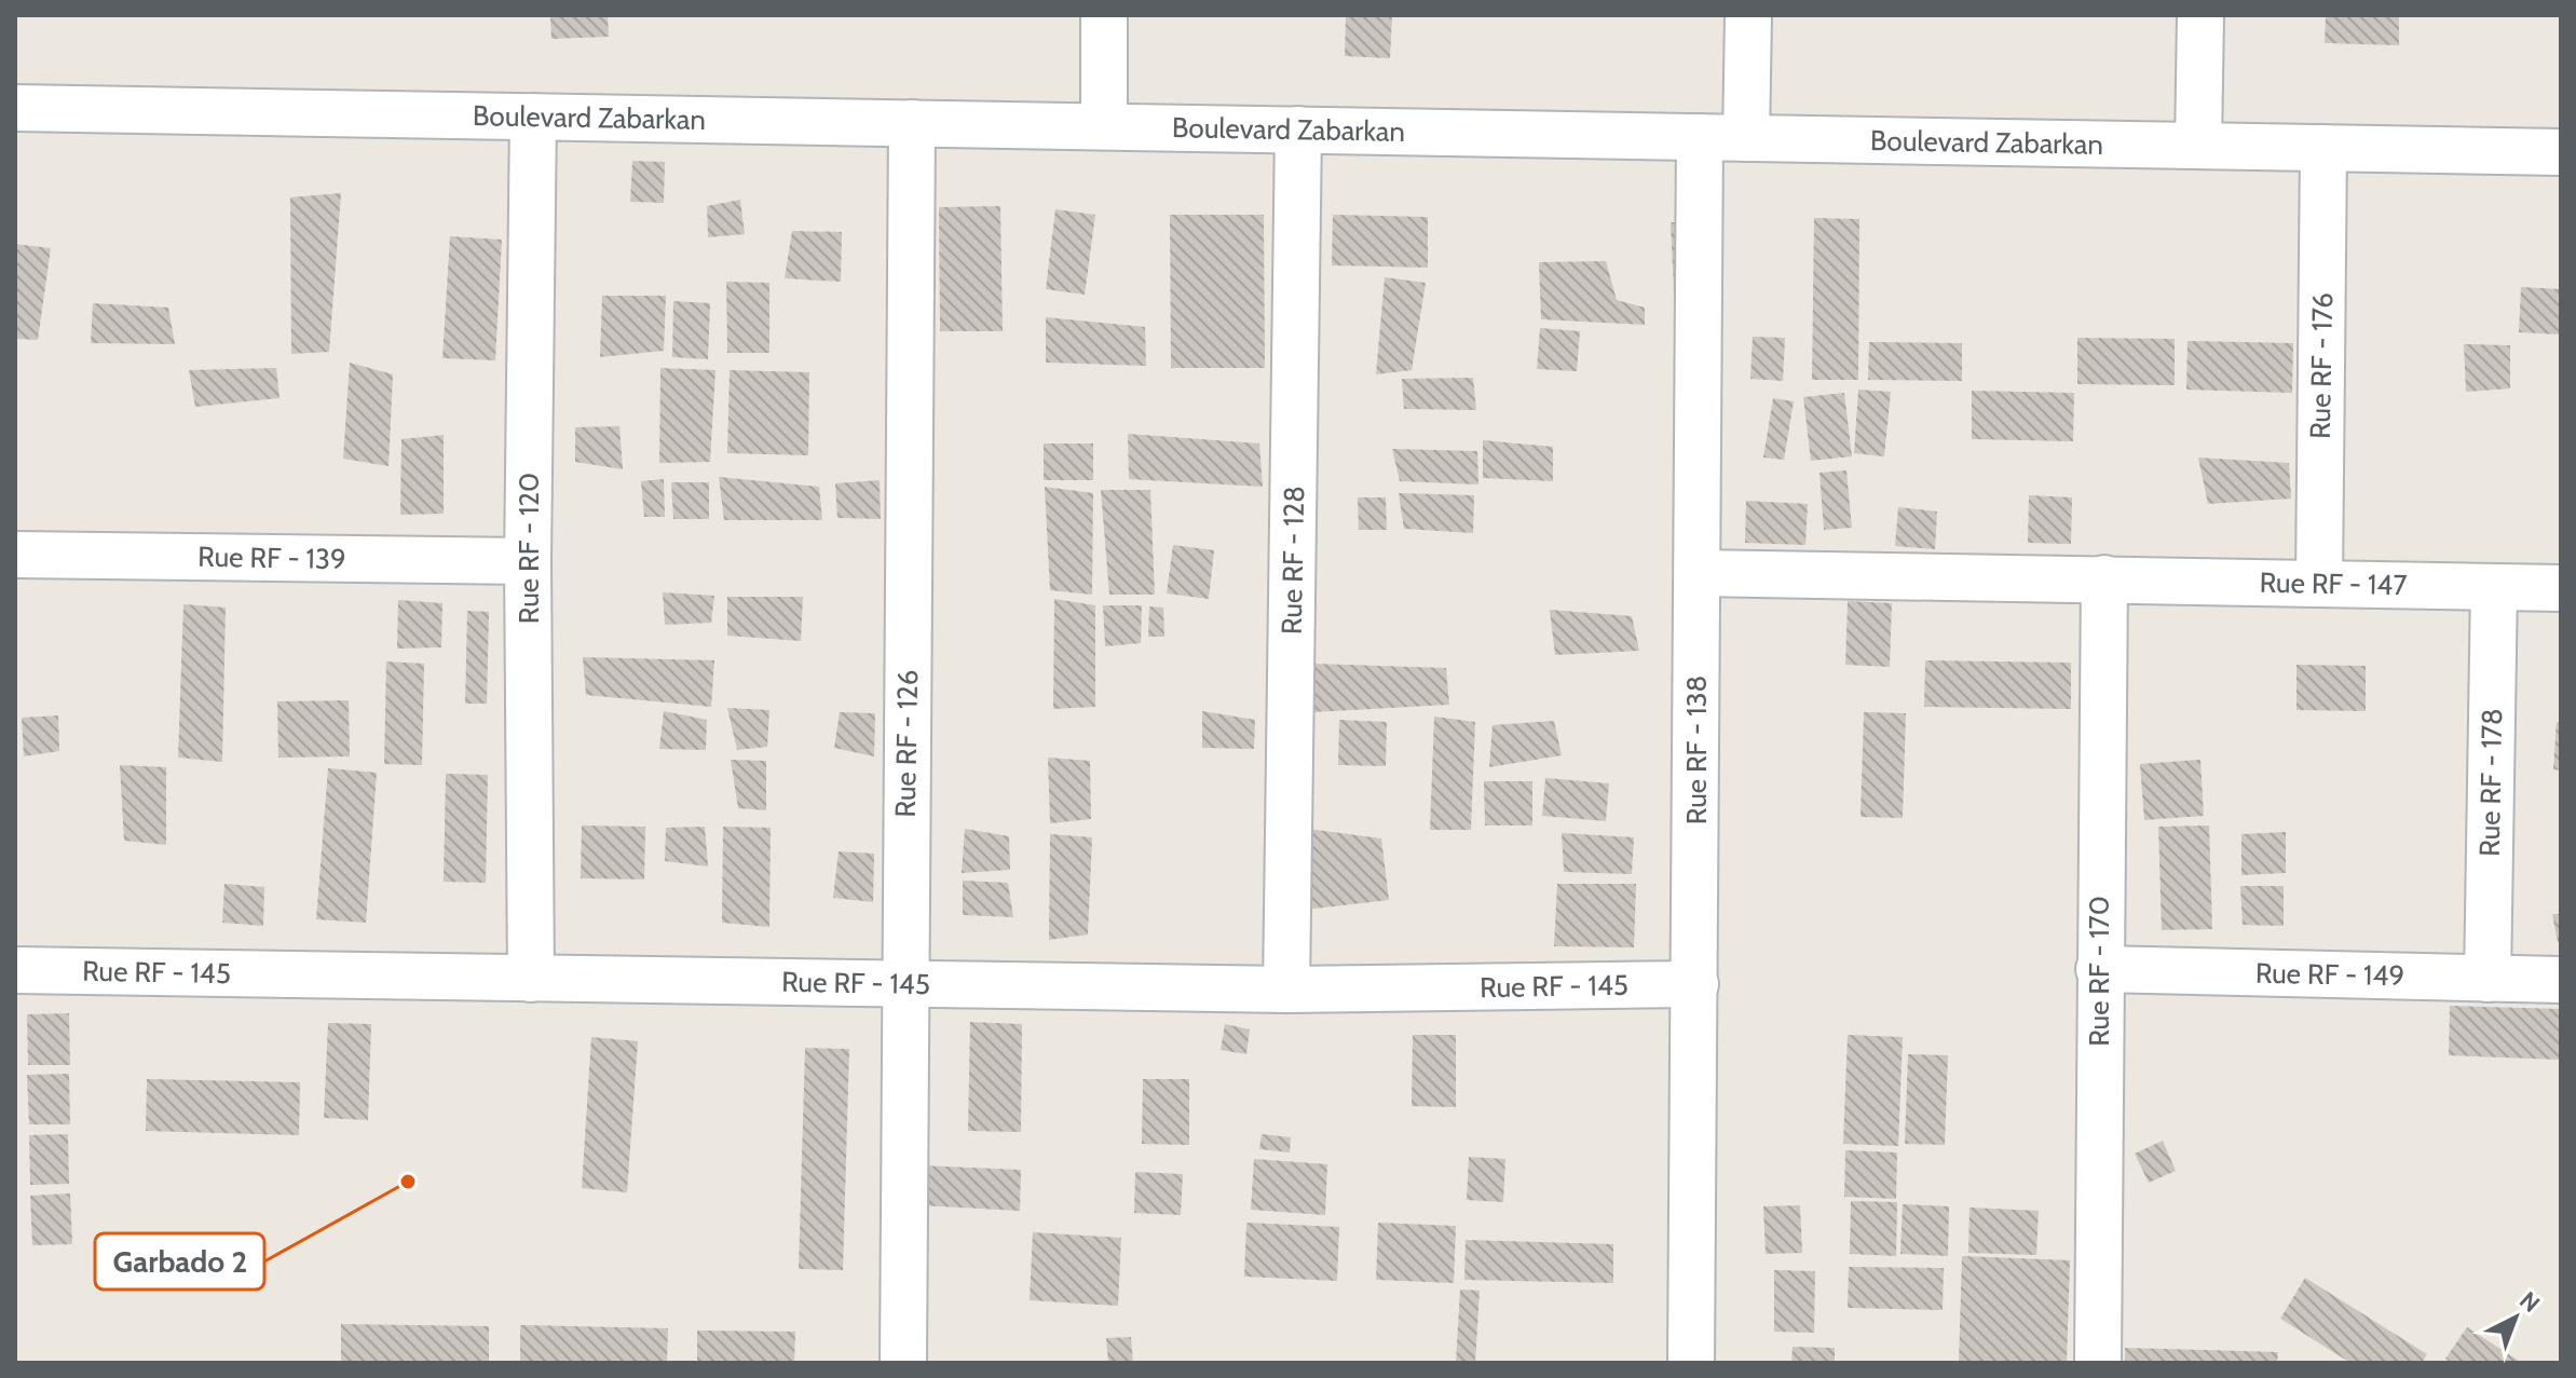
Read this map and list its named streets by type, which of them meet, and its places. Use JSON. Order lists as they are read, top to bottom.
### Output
{
  "streets": {
    "street": [
      "Boulevard Zabarkan",
      "Rue RF - 176",
      "Rue RF - 120",
      "Rue RF - 139",
      "Rue RF - 128",
      "Rue RF - 147",
      "Rue RF - 126",
      "Rue RF - 138",
      "Rue RF - 178",
      "Rue RF - 170",
      "Rue RF - 145",
      "Rue RF - 149"
    ]
  },
  "crossings": [
    ["Boulevard Zabarkan", "Rue RF - 176"],
    ["Boulevard Zabarkan", "Rue RF - 120"],
    ["Boulevard Zabarkan", "Rue RF - 128"],
    ["Boulevard Zabarkan", "Rue RF - 126"],
    ["Boulevard Zabarkan", "Rue RF - 138"],
    ["Rue RF - 176", "Rue RF - 147"],
    ["Rue RF - 120", "Rue RF - 139"],
    ["Rue RF - 120", "Rue RF - 145"],
    ["Rue RF - 128", "Rue RF - 145"],
    ["Rue RF - 147", "Rue RF - 138"],
    ["Rue RF - 147", "Rue RF - 178"],
    ["Rue RF - 147", "Rue RF - 170"],
    ["Rue RF - 126", "Rue RF - 145"],
    ["Rue RF - 138", "Rue RF - 145"],
    ["Rue RF - 178", "Rue RF - 149"],
    ["Rue RF - 170", "Rue RF - 149"]
  ],
  "places": ["Garbado 2"],
  "north": "top right"
}
